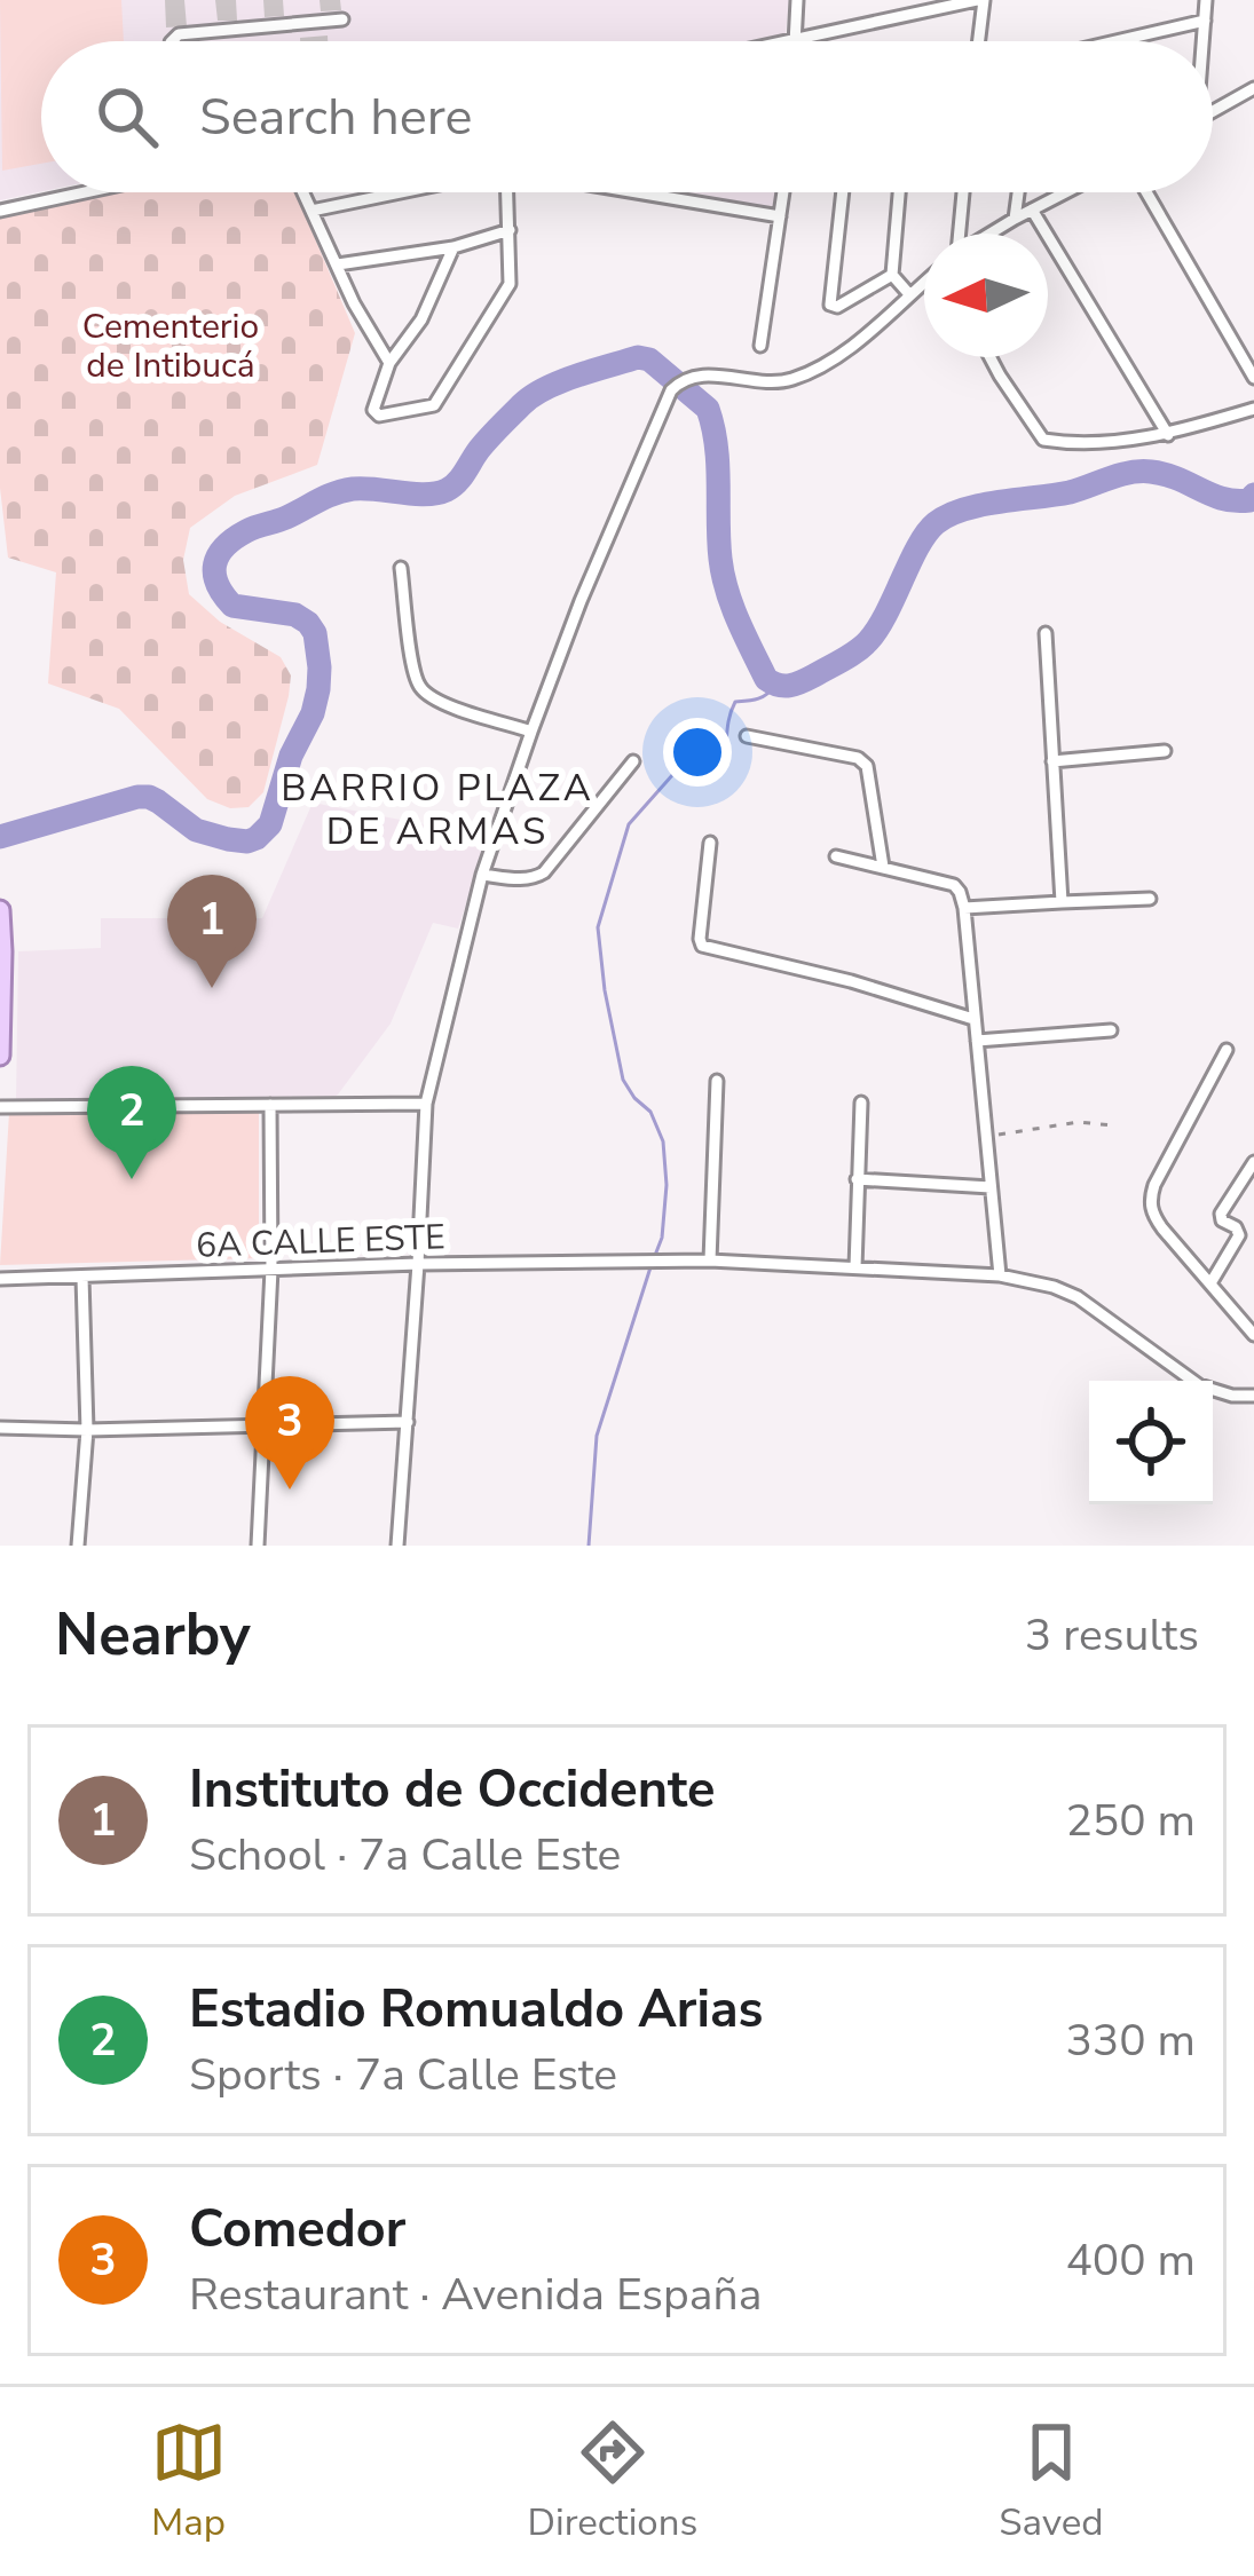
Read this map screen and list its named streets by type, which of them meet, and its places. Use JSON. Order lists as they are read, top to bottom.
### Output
{
  "streets": {
    "street": ["6A CALLE ESTE"]
  },
  "districts": ["BARRIO PLAZA DE ARMAS"],
  "parks": ["Cementerio de Intibucá"],
  "north": "left",
  "page": {
    "search": "Search here",
    "pins": ["1", "2", "3"],
    "heading": ["Nearby", "3 results"],
    "list": [
      {
        "mark": "1",
        "name": "Instituto de Occidente",
        "note": "School · 7a Calle Este",
        "value": "250 m"
      },
      {
        "mark": "2",
        "name": "Estadio Romualdo Arias",
        "note": "Sports · 7a Calle Este",
        "value": "330 m"
      },
      {
        "mark": "3",
        "name": "Comedor",
        "note": "Restaurant · Avenida España",
        "value": "400 m"
      }
    ],
    "nav": ["Map", "Directions", "Saved"]
  }
}
